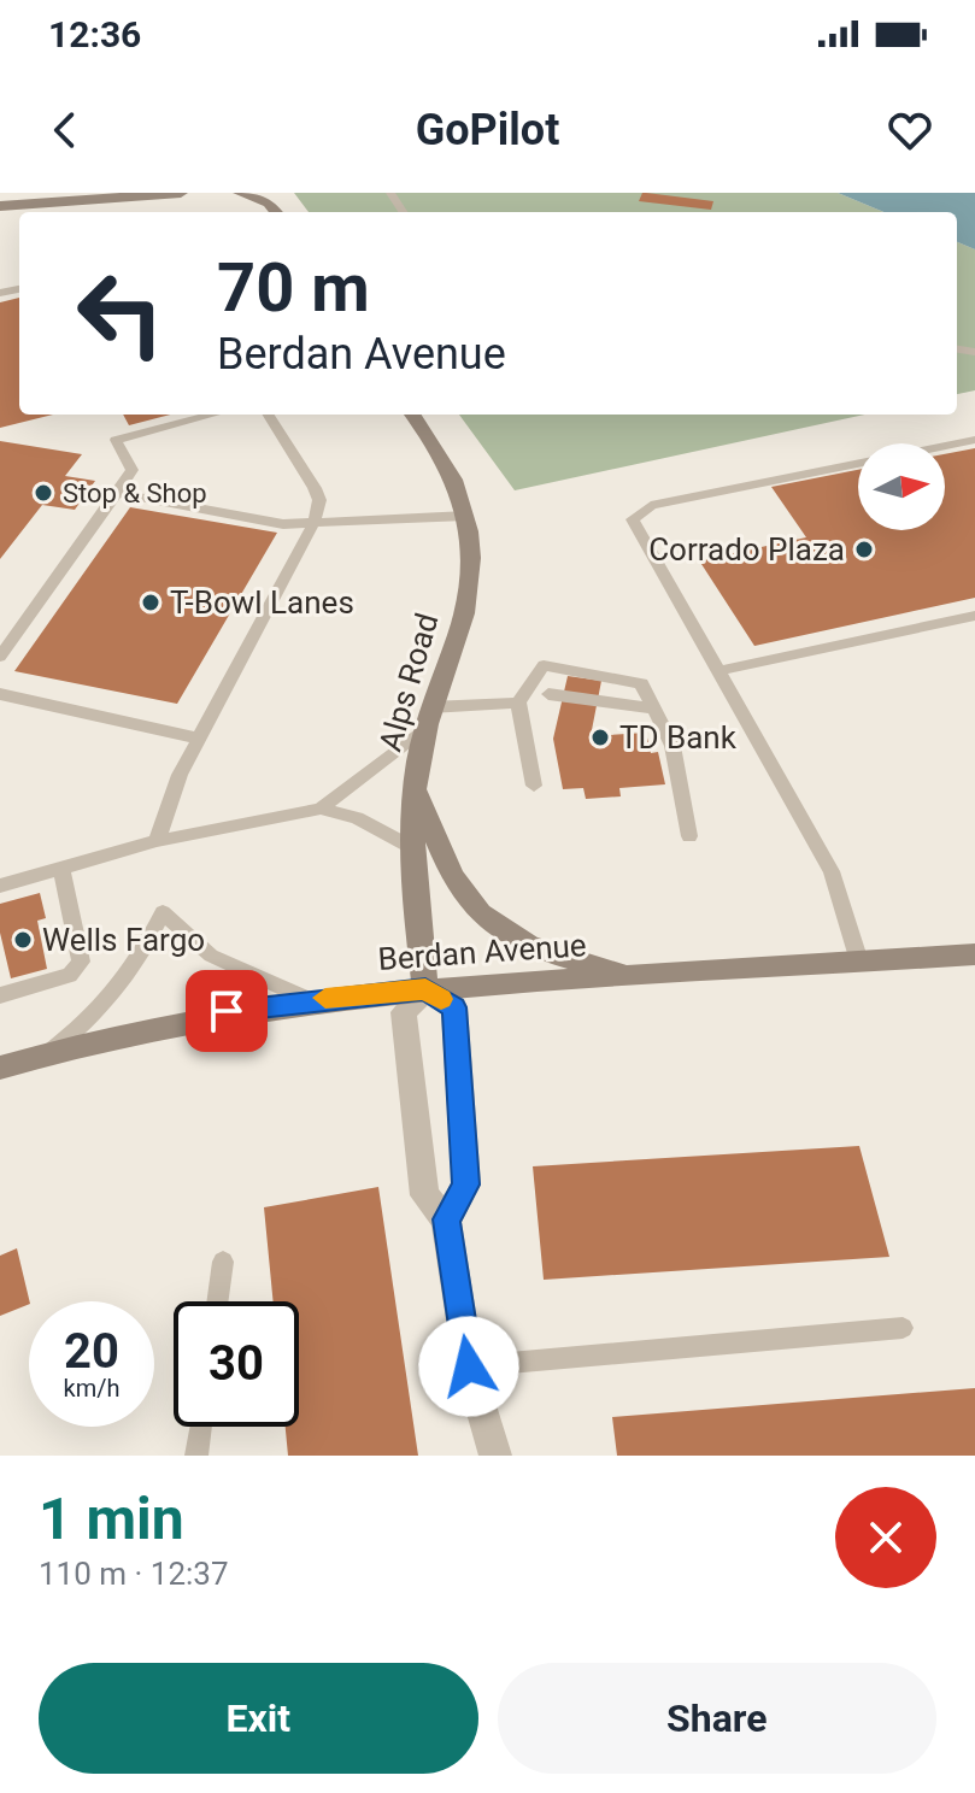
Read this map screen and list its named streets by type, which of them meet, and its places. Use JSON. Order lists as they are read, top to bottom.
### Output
{
  "streets": {
    "street": ["Alps Road", "Berdan Avenue"]
  },
  "crossings": [
    ["Alps Road", "Berdan Avenue"]
  ],
  "places": [
    "Stop & Shop",
    "Corrado Plaza",
    "T-Bowl Lanes",
    "TD Bank",
    "Wells Fargo"
  ],
  "north": "right",
  "page": {
    "status": "12:36",
    "header": "GoPilot",
    "turn": ["70 m", "Berdan Avenue"],
    "speed": "20 km/h",
    "limit": "30",
    "heading": ["1 min", "110 m · 12:37"],
    "buttons": ["Exit", "Share"]
  }
}
